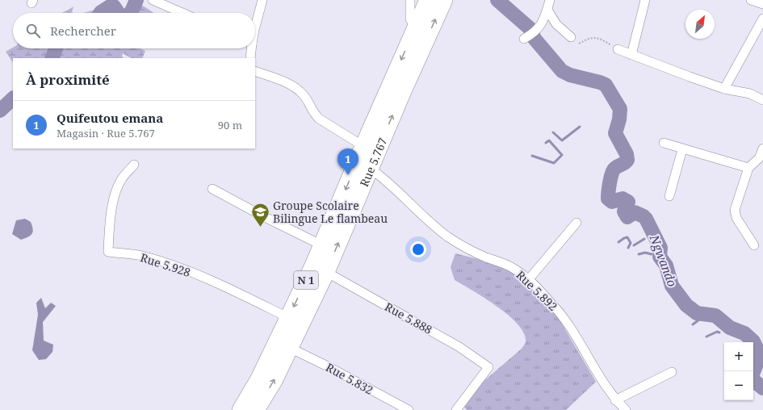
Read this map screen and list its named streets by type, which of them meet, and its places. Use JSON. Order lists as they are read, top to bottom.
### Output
{
  "streets": {
    "highway": ["Rue 5.767", "N 1"],
    "street": [
      "Rue 5.928",
      "Rue 5.892",
      "Rue 5.888",
      "Rue 5.832"
    ]
  },
  "crossings": [
    ["Rue 5.767", "Rue 5.892"],
    ["Rue 5.767", "Rue 5.888"],
    ["Rue 5.767", "Rue 5.832"],
    ["Rue 5.928", "N 1"]
  ],
  "water": ["Ngwando"],
  "places": {
    "school or university": ["Groupe Scolaire Bilingue Le flambeau"]
  },
  "north": "top right",
  "page": {
    "search": "Rechercher",
    "heading": "À proximité",
    "list": [
      {
        "mark": "1",
        "name": "Quifeutou emana",
        "note": "Magasin · Rue 5.767",
        "value": "90 m"
      }
    ],
    "pins": "1",
    "map_buttons": ["+", "−"]
  }
}
